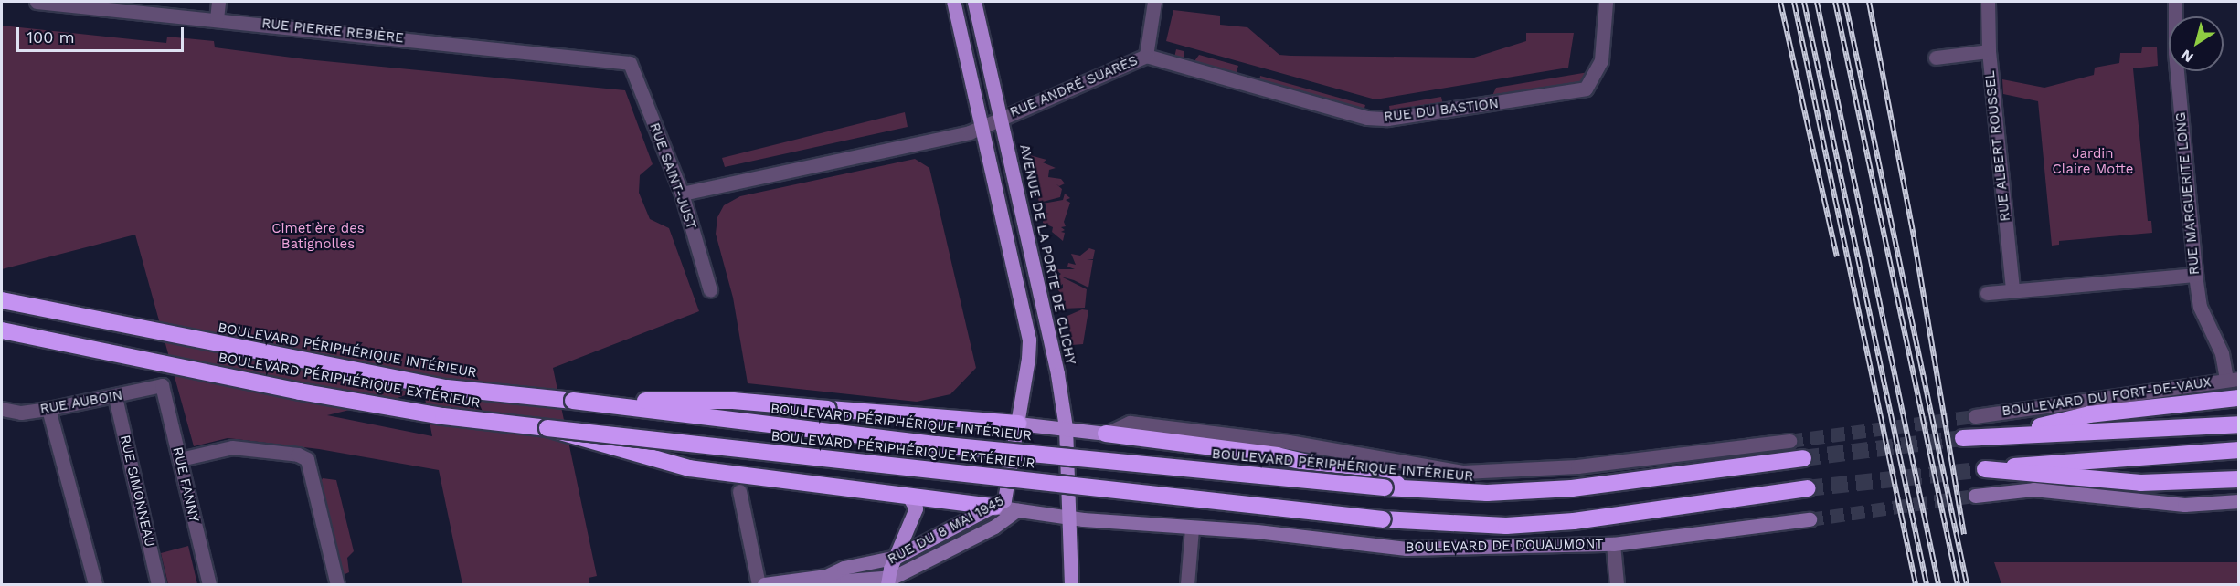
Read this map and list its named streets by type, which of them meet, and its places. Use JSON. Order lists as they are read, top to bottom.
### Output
{
  "streets": {
    "highway": ["BOULEVARD PÉRIPHÉRIQUE INTÉRIEUR", "BOULEVARD PÉRIPHÉRIQUE EXTÉRIEUR"],
    "main road": ["AVENUE DE LA PORTE DE CLICHY", "RUE DU 8 MAI 1945", "BOULEVARD DE DOUAUMONT"],
    "street": [
      "RUE PIERRE REBIÈRE",
      "RUE ANDRÉ SUARÈS",
      "RUE DU BASTION",
      "RUE ALBERT ROUSSEL",
      "RUE SAINT-JUST",
      "RUE MARGUERITE LONG",
      "BOULEVARD DU FORT-DE-VAUX",
      "RUE AUBOIN",
      "RUE FANNY",
      "RUE SIMONNEAU"
    ]
  },
  "crossings": [
    ["RUE PIERRE REBIÈRE", "RUE SAINT-JUST"],
    ["RUE ANDRÉ SUARÈS", "RUE DU BASTION"],
    ["RUE ANDRÉ SUARÈS", "RUE SAINT-JUST"],
    ["RUE ANDRÉ SUARÈS", "AVENUE DE LA PORTE DE CLICHY"],
    ["RUE MARGUERITE LONG", "BOULEVARD DU FORT-DE-VAUX"],
    ["AVENUE DE LA PORTE DE CLICHY", "BOULEVARD DE DOUAUMONT"],
    ["RUE AUBOIN", "RUE FANNY"],
    ["RUE AUBOIN", "RUE SIMONNEAU"],
    ["RUE DU 8 MAI 1945", "BOULEVARD DE DOUAUMONT"]
  ],
  "parks": ["Jardin Claire Motte", "Cimetière des Batignolles"],
  "scale_bar": "100 m",
  "north": "bottom left"
}
